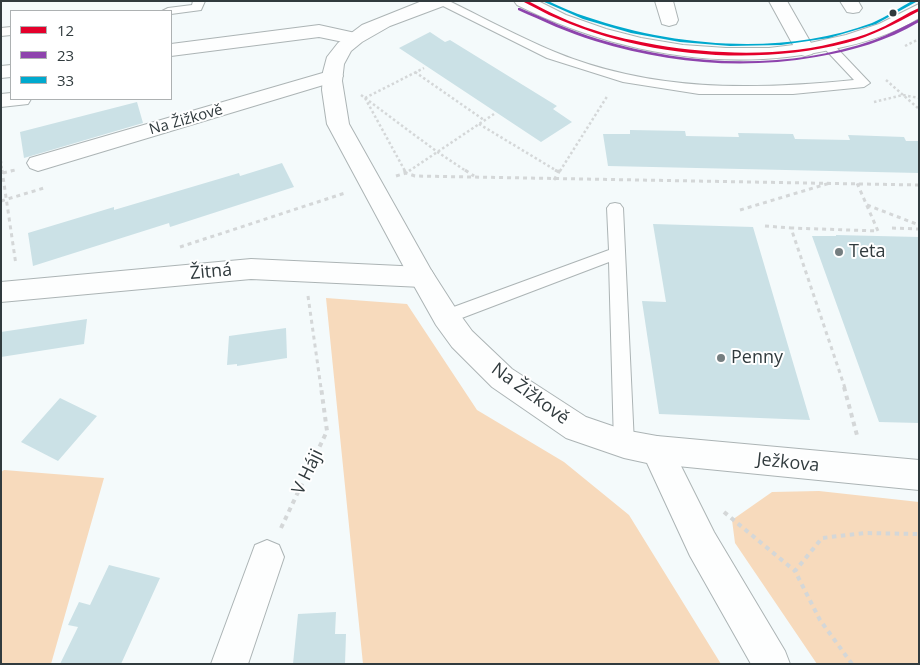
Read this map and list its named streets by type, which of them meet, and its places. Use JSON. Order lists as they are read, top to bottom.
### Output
{
  "streets": {
    "street": ["Na Žižkově", "Žitná", "Ježkova"],
    "path": ["V Háji"]
  },
  "crossings": [
    ["Na Žižkově", "Žitná"],
    ["Na Žižkově", "Ježkova"],
    ["Žitná", "V Háji"]
  ],
  "places": ["Teta", "Penny"],
  "lines": ["transit line 12", "transit line 33", "transit line 23"],
  "legend": ["12", "23", "33"]
}
